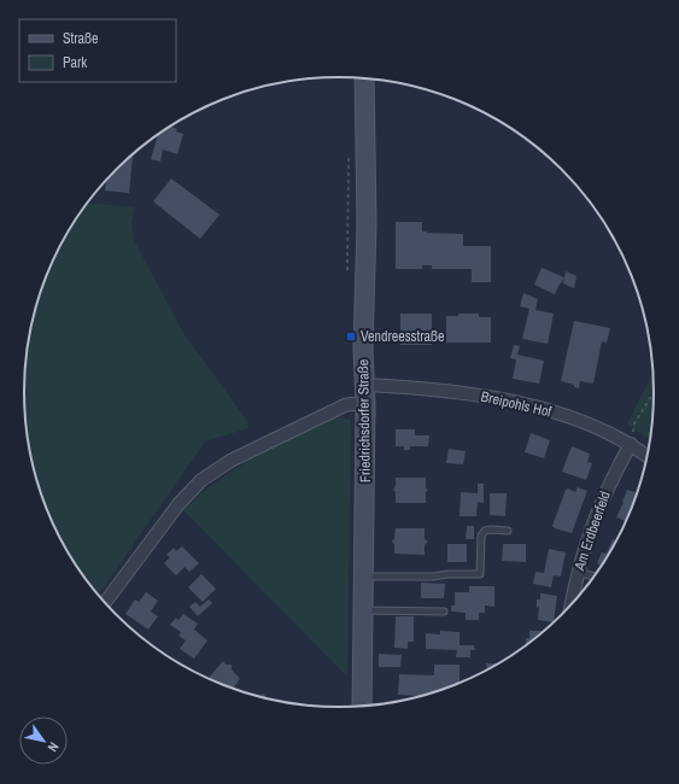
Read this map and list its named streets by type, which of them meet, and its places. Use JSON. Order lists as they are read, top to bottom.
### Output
{
  "streets": {
    "main road": ["Friedrichsdorfer Straße"],
    "street": ["Breipohls Hof", "Am Erdbeerfeld"]
  },
  "crossings": [
    ["Breipohls Hof", "Friedrichsdorfer Straße"],
    ["Breipohls Hof", "Am Erdbeerfeld"]
  ],
  "places": {
    "transit": ["Vendreesstraße"]
  },
  "legend": ["Straße", "Park"],
  "north": "bottom right"
}
